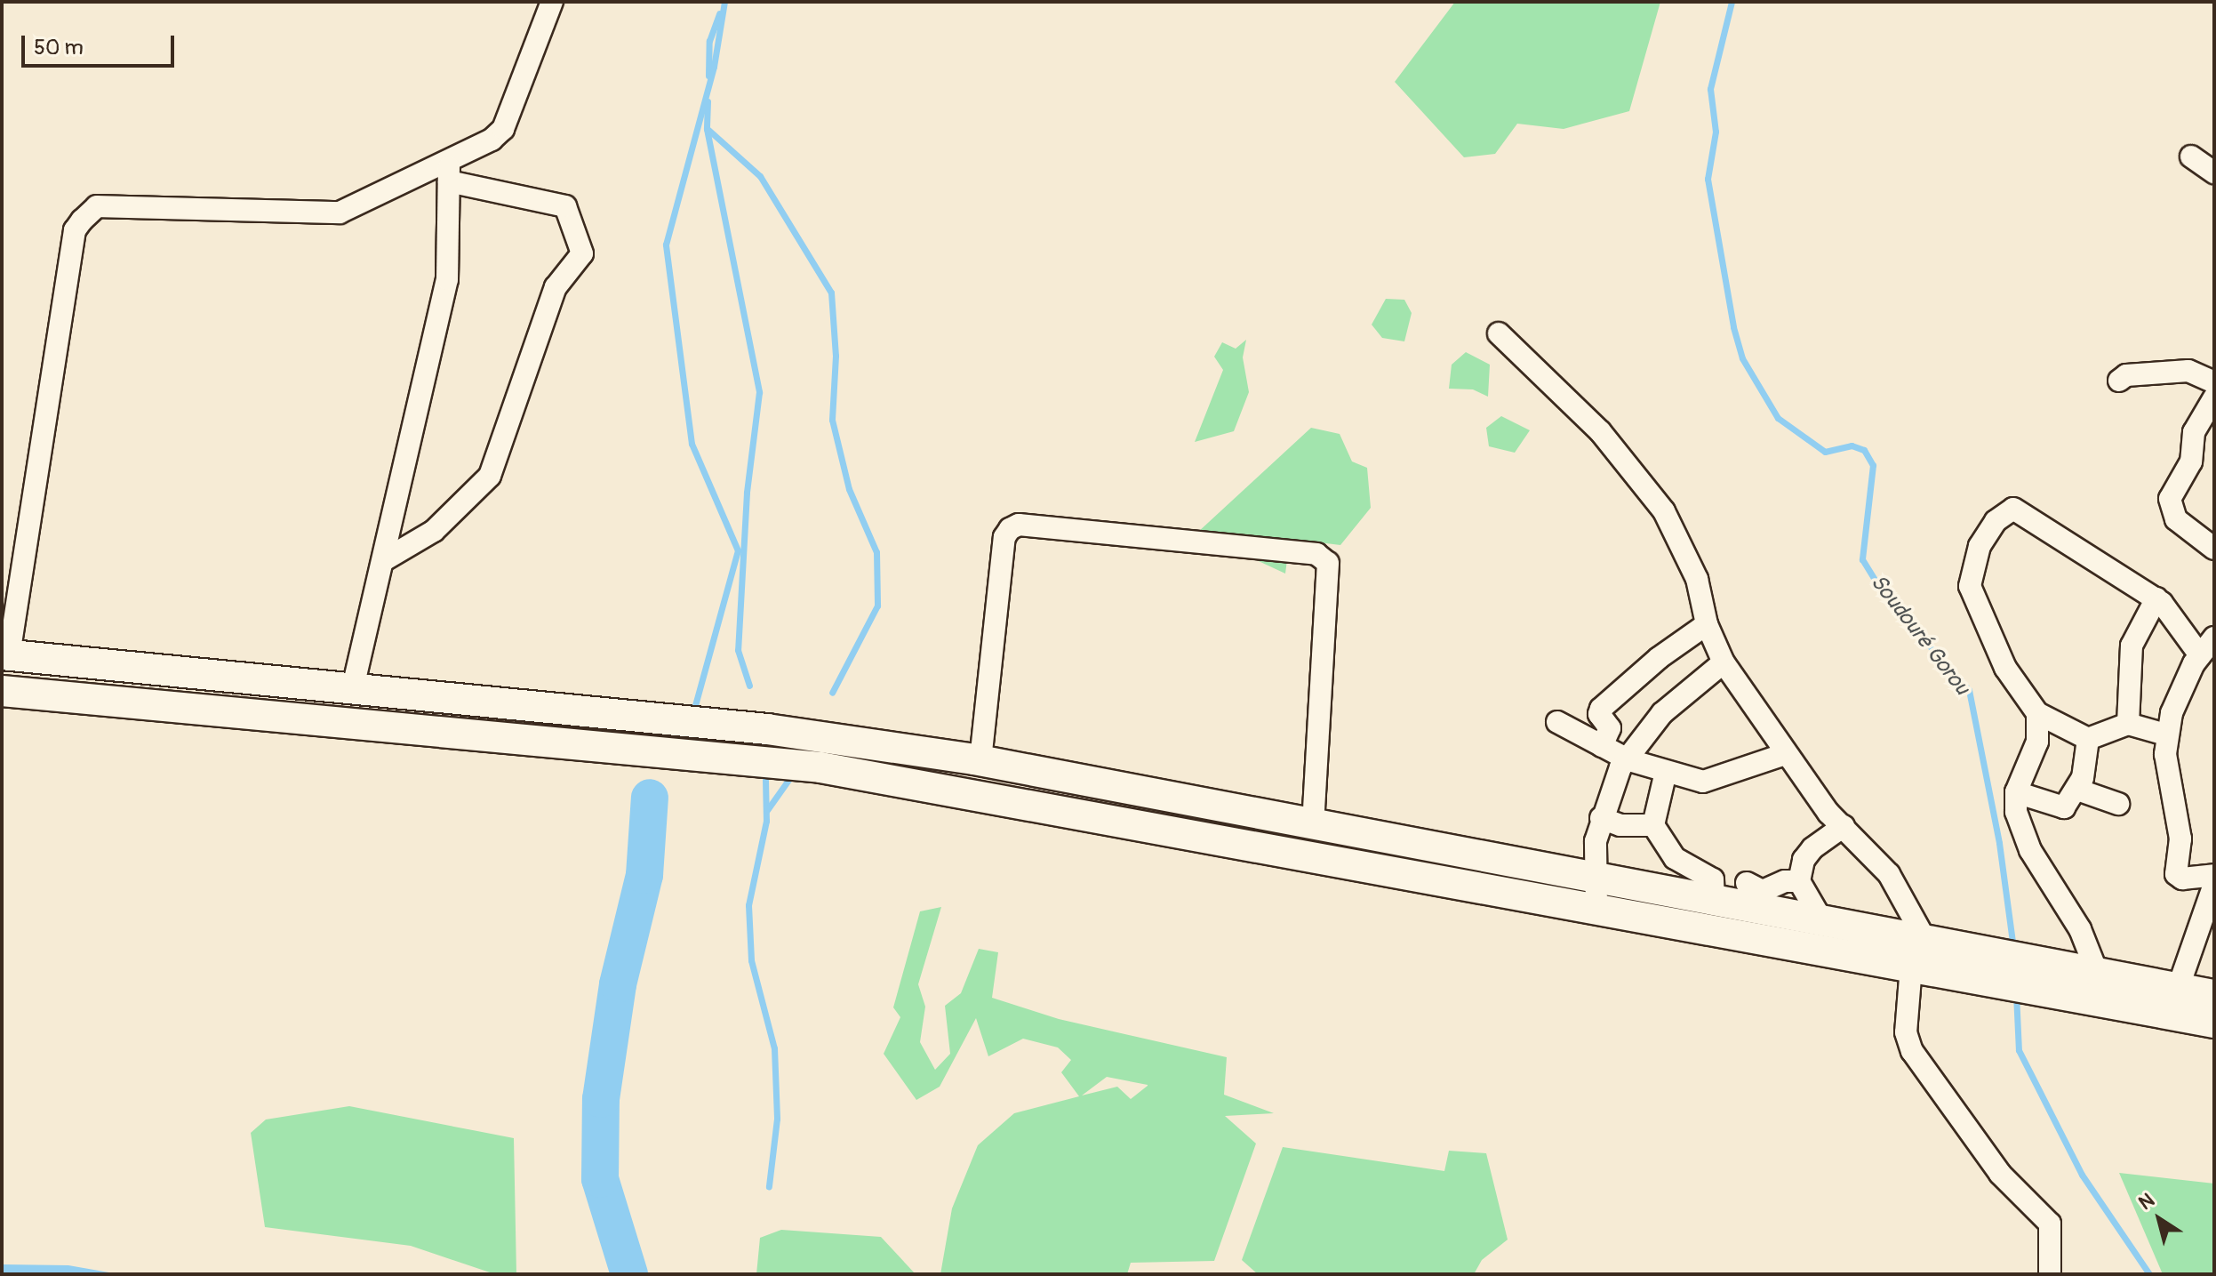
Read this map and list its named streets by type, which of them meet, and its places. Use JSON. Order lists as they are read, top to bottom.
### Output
{
  "water": ["Soudouré Gorou"],
  "scale_bar": "50 m",
  "north": "top left"
}
